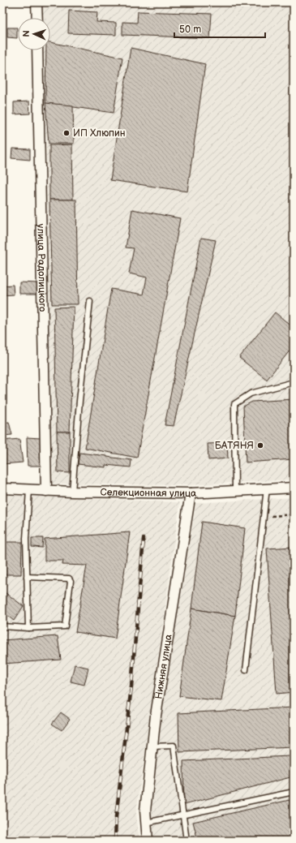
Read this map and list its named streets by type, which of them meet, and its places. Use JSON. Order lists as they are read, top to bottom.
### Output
{
  "streets": {
    "street": ["улица Радолицкого", "Селекционная улица", "Нижняя улица"]
  },
  "crossings": [
    ["улица Радолицкого", "Селекционная улица"],
    ["Селекционная улица", "Нижняя улица"]
  ],
  "places": ["ИП Хлюпин", "БАТЯНЯ"],
  "scale_bar": "50 m",
  "north": "left"
}
